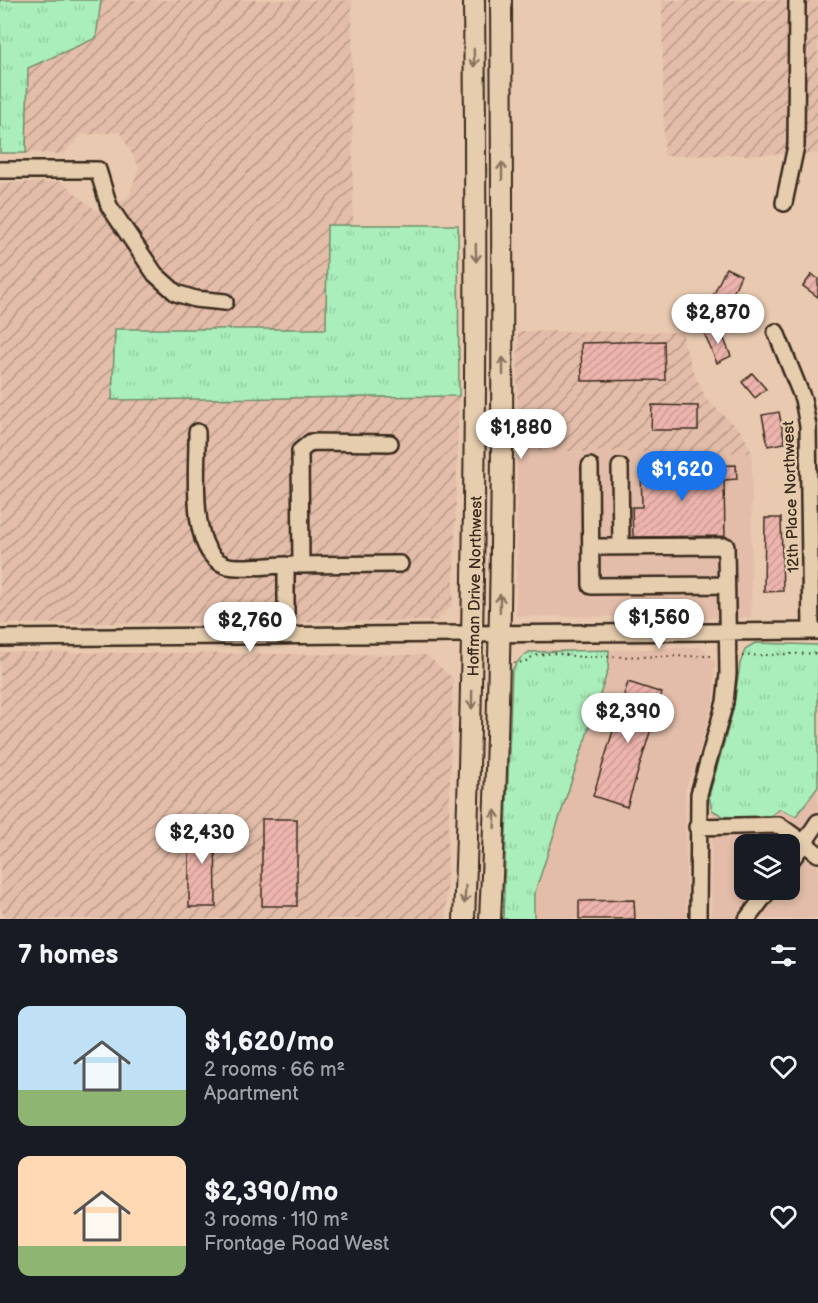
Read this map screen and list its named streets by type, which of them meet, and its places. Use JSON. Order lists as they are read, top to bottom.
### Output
{
  "streets": {
    "main road": ["Hoffman Drive Northwest"],
    "street": ["12th Place Northwest"]
  },
  "page": {
    "price": [
      "$2,870",
      "$1,880",
      "$1,620",
      "$1,560",
      "$2,760",
      "$2,390",
      "$2,430"
    ],
    "heading": "7 homes",
    "list": [
      {
        "name": "$1,620/mo",
        "note": "2 rooms · 66 m² · Apartment"
      },
      {
        "name": "$2,390/mo",
        "note": "3 rooms · 110 m² · Frontage Road West"
      }
    ]
  }
}
